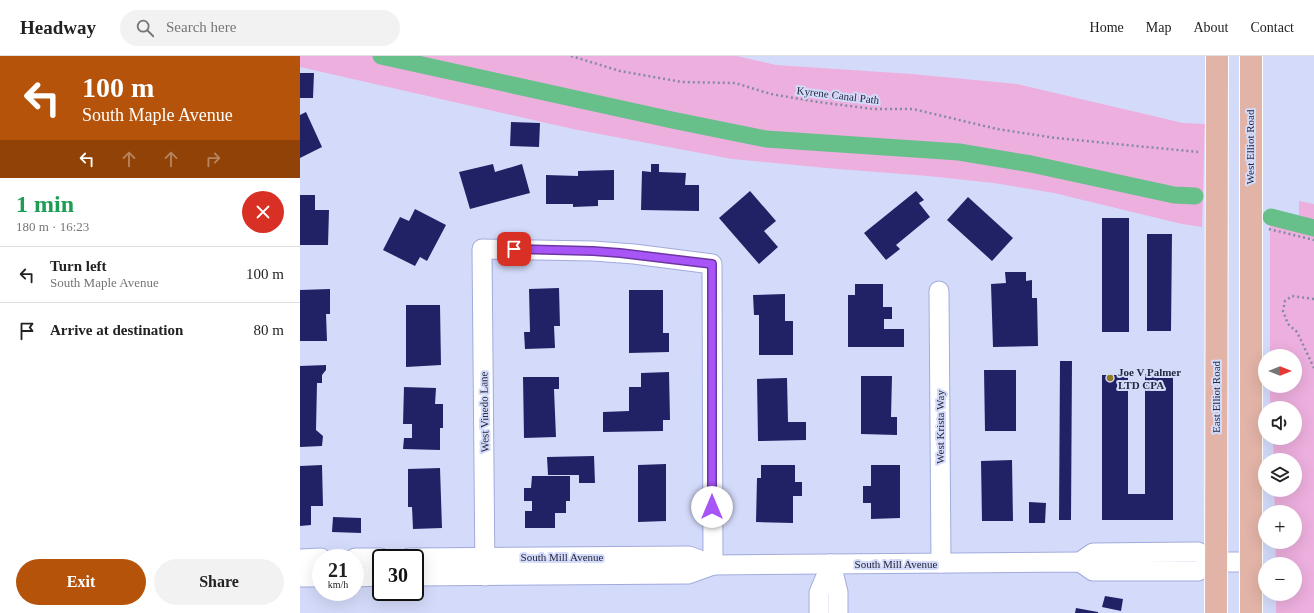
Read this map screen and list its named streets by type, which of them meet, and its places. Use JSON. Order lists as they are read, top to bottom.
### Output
{
  "streets": {
    "main road": ["West Elliot Road", "East Elliot Road"],
    "street": ["West Vinedo Lane", "West Krista Way", "South Mill Avenue"],
    "path": ["Kyrene Canal Path"]
  },
  "crossings": [
    ["East Elliot Road", "South Mill Avenue"],
    ["West Vinedo Lane", "South Mill Avenue"],
    ["West Krista Way", "South Mill Avenue"]
  ],
  "places": ["Joe V Palmer LTD CPA"],
  "north": "right",
  "page": {
    "header": "Headway",
    "search": "Search here",
    "nav": [
      "Home",
      "Map",
      "About",
      "Contact"
    ],
    "turn": ["100 m", "South Maple Avenue"],
    "heading": ["1 min", "180 m · 16:23"],
    "list": [
      {
        "name": "Turn left",
        "note": "South Maple Avenue",
        "value": "100 m"
      },
      {
        "name": "Arrive at destination",
        "value": "80 m"
      }
    ],
    "map_buttons": ["+", "−"],
    "speed": "21 km/h",
    "limit": "30",
    "buttons": ["Exit", "Share"]
  }
}
